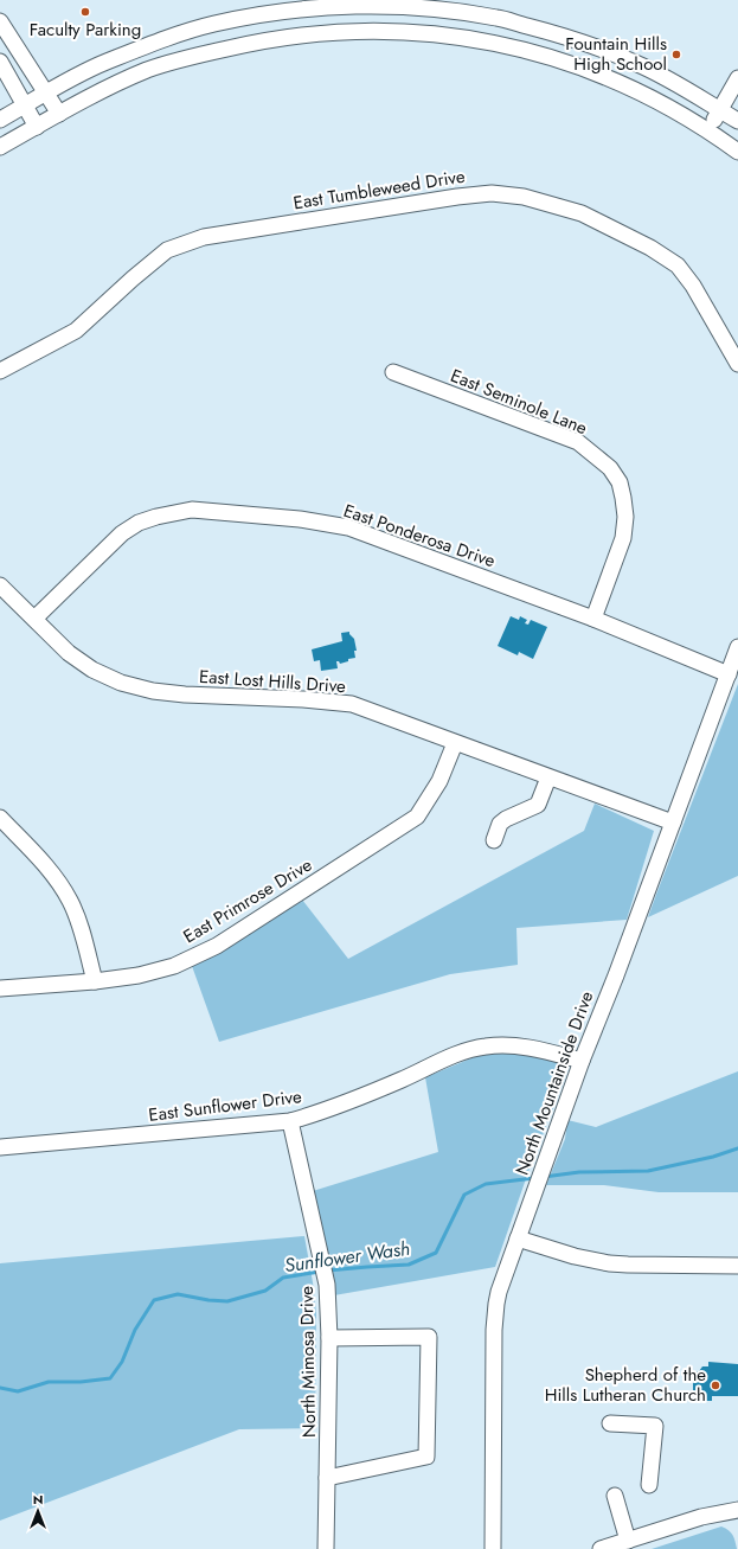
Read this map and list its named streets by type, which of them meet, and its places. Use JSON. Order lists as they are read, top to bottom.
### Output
{
  "streets": {
    "street": [
      "East Tumbleweed Drive",
      "East Seminole Lane",
      "East Ponderosa Drive",
      "East Lost Hills Drive",
      "East Primrose Drive",
      "North Mountainside Drive",
      "East Sunflower Drive",
      "North Mimosa Drive"
    ]
  },
  "crossings": [
    ["East Seminole Lane", "East Ponderosa Drive"],
    ["East Ponderosa Drive", "East Lost Hills Drive"],
    ["East Ponderosa Drive", "North Mountainside Drive"],
    ["East Lost Hills Drive", "East Primrose Drive"],
    ["East Lost Hills Drive", "North Mountainside Drive"],
    ["North Mountainside Drive", "East Sunflower Drive"],
    ["East Sunflower Drive", "North Mimosa Drive"]
  ],
  "water": ["Sunflower Wash"],
  "places": ["Faculty Parking", "Fountain Hills High School", "Shepherd of the Hills Lutheran Church"],
  "north": "top"
}
